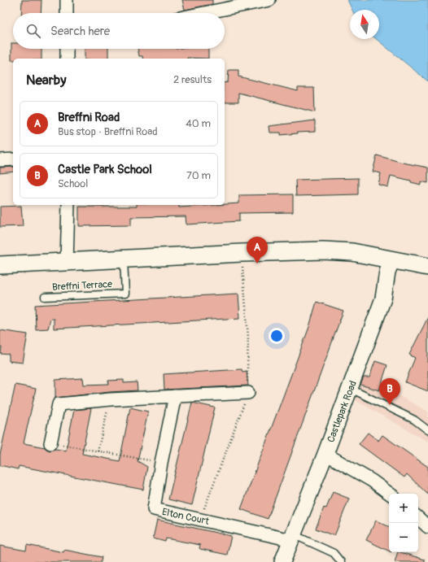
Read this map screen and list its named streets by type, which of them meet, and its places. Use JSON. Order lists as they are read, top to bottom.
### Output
{
  "streets": {
    "street": ["Castlepark Road", "Elton Court"],
    "lane": ["Breffni Terrace"]
  },
  "crossings": [
    ["Castlepark Road", "Elton Court"]
  ],
  "north": "top",
  "page": {
    "search": "Search here",
    "heading": ["Nearby", "2 results"],
    "list": [
      {
        "mark": "A",
        "name": "Breffni Road",
        "note": "Bus stop · Breffni Road",
        "value": "40 m"
      },
      {
        "mark": "B",
        "name": "Castle Park School",
        "note": "School",
        "value": "70 m"
      }
    ],
    "pins": ["A", "B"],
    "map_buttons": ["+", "−"]
  }
}
